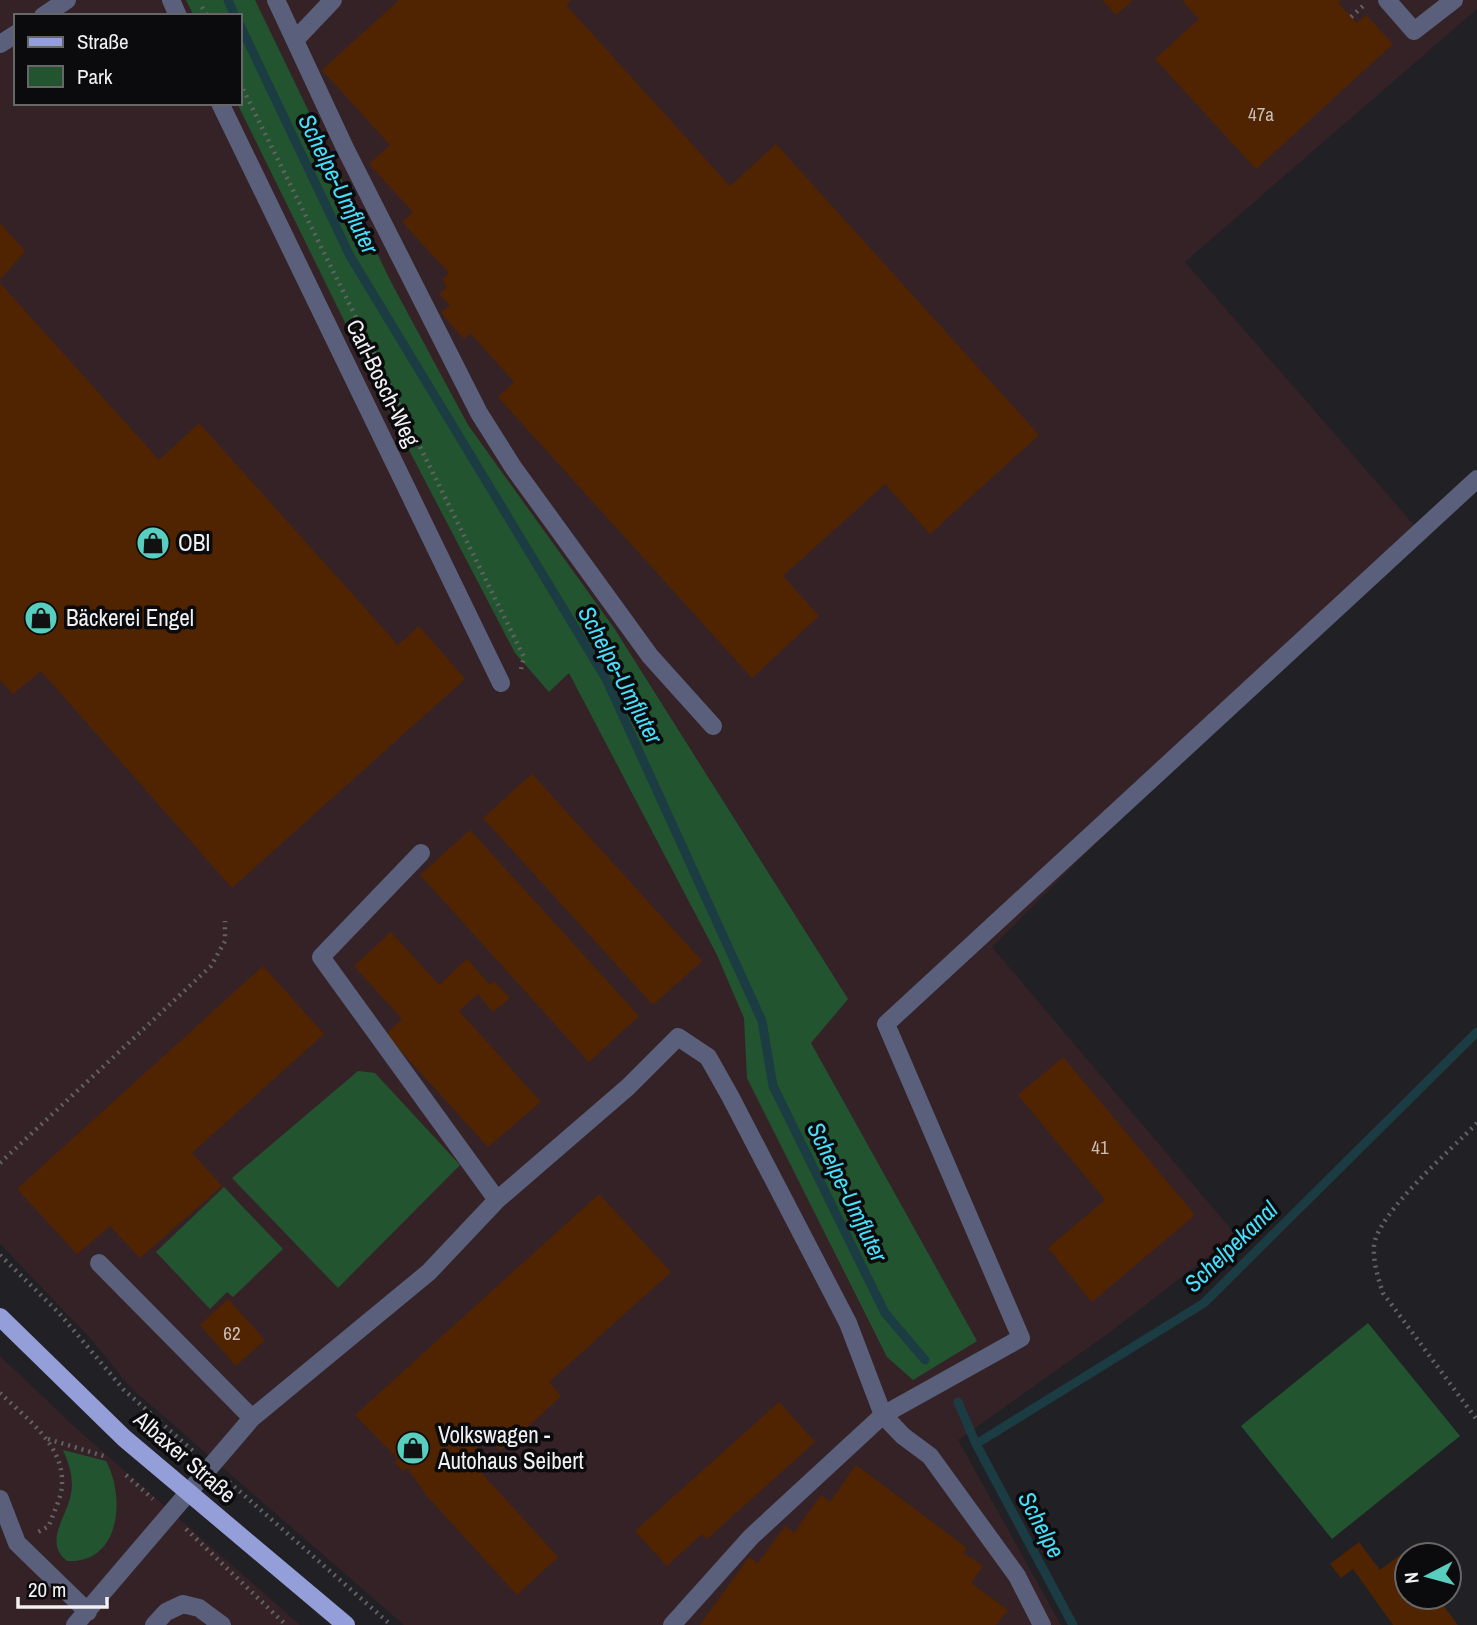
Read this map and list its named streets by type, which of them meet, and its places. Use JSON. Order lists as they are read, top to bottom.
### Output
{
  "streets": {
    "main road": ["Albaxer Straße"],
    "street": ["Carl-Bosch-Weg"]
  },
  "water": ["Schelpe-Umfluter", "Schelpekanal", "Schelpe"],
  "places": {
    "shop": ["OBI", "Bäckerei Engel", "Volkswagen - Autohaus Seibert"]
  },
  "house_numbers": ["47a", "41", "62"],
  "legend": ["Straße", "Park"],
  "scale_bar": "20 m",
  "north": "left"
}
